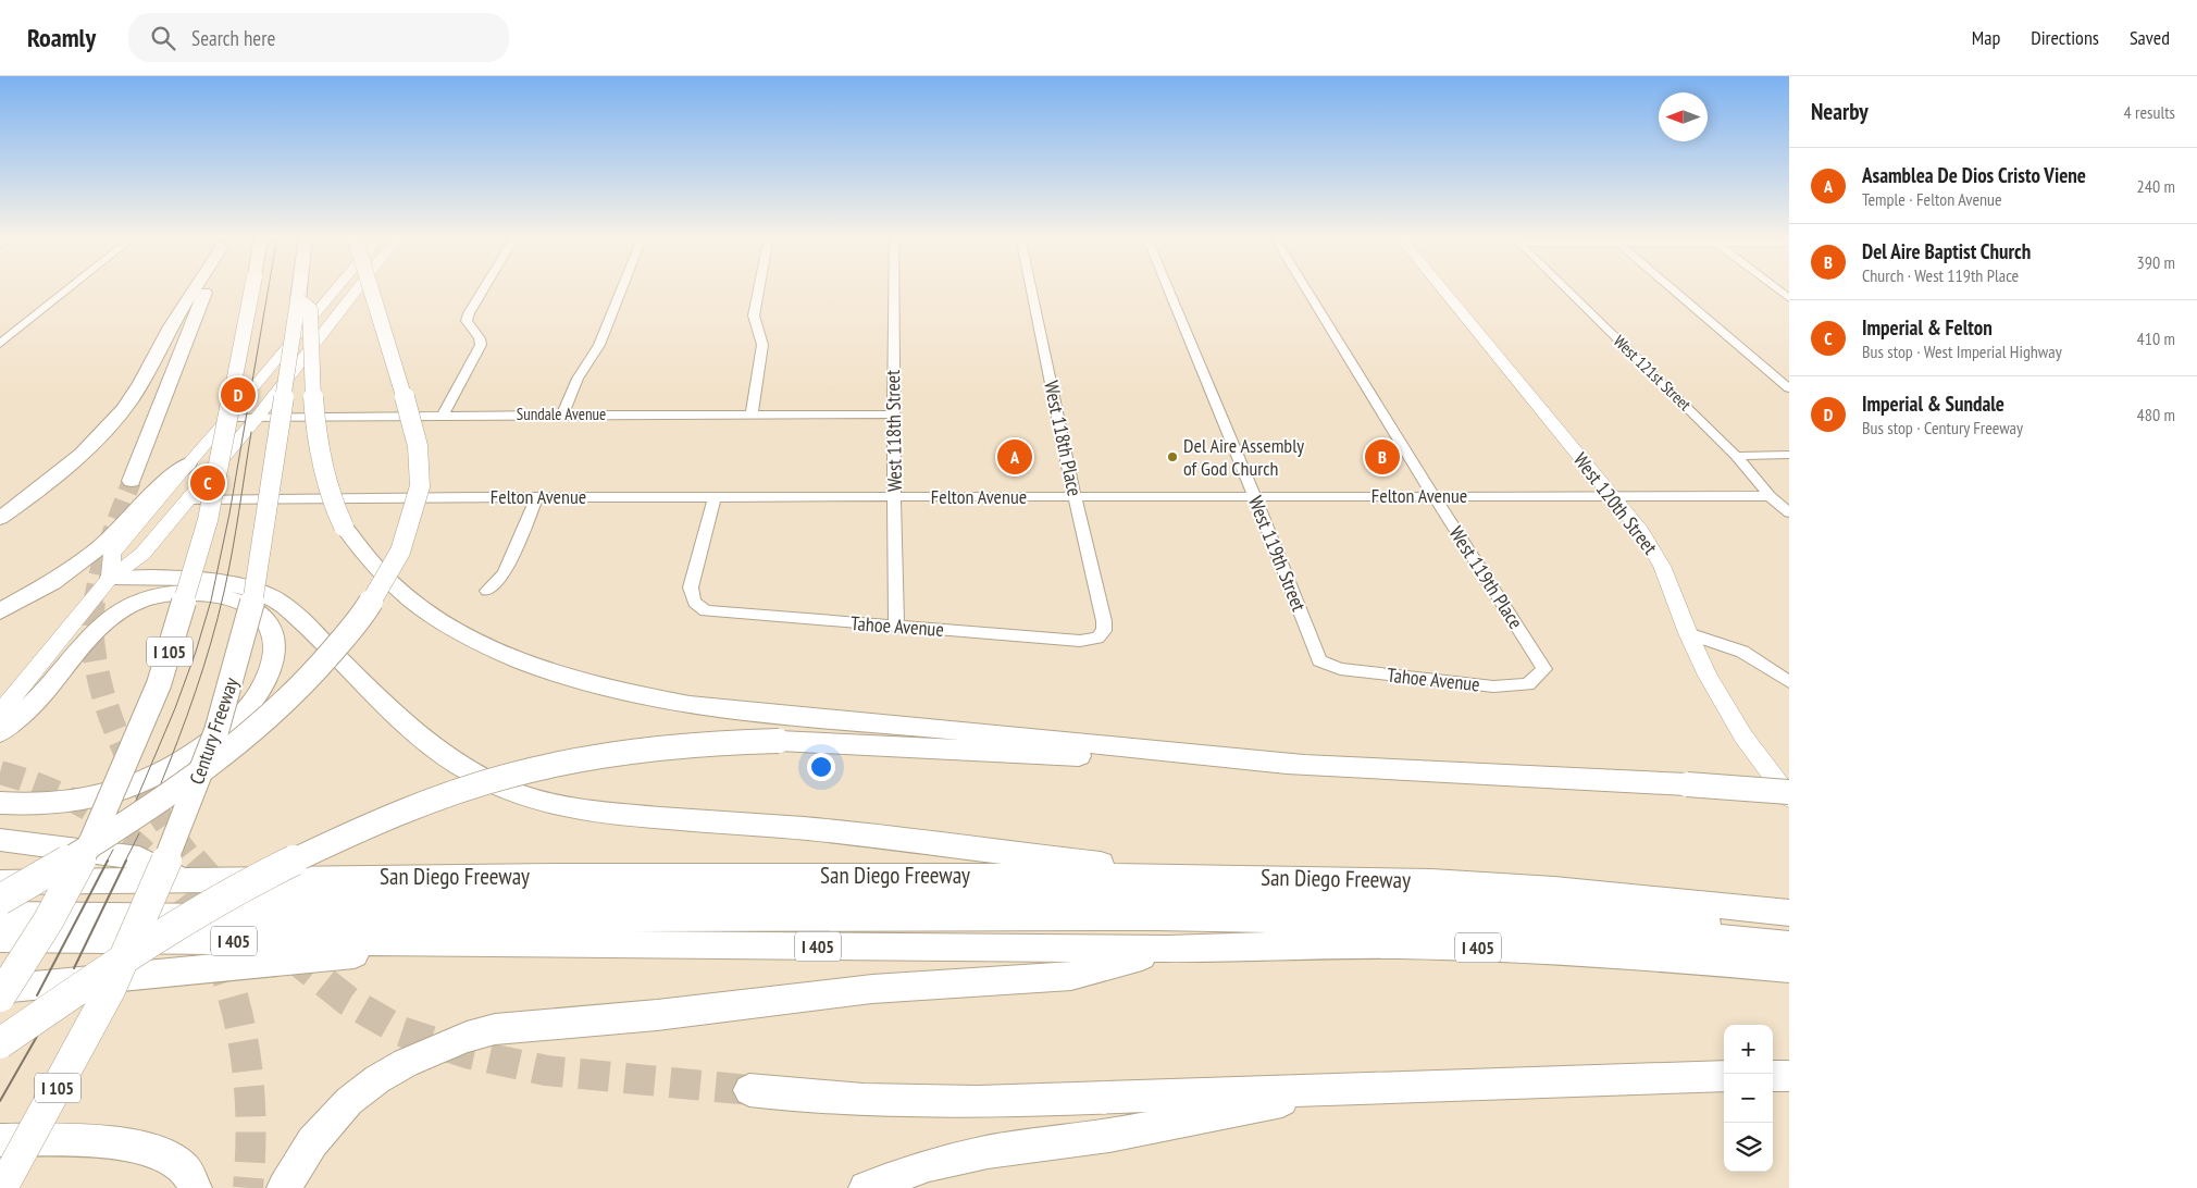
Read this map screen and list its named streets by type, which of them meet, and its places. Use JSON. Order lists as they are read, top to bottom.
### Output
{
  "streets": {
    "highway": [
      "I 105",
      "Century Freeway",
      "San Diego Freeway",
      "I 405"
    ],
    "main road": ["West 120th Street"],
    "street": [
      "West 121st Street",
      "Sundale Avenue",
      "West 118th Street",
      "West 118th Place",
      "Felton Avenue",
      "West 119th Street",
      "West 119th Place",
      "Tahoe Avenue"
    ]
  },
  "crossings": [
    ["West 121st Street", "Felton Avenue"],
    ["Sundale Avenue", "West 118th Street"],
    ["West 118th Street", "Felton Avenue"],
    ["West 118th Street", "Tahoe Avenue"],
    ["West 118th Place", "Felton Avenue"],
    ["West 118th Place", "Tahoe Avenue"],
    ["Felton Avenue", "West 120th Street"],
    ["Felton Avenue", "West 119th Street"],
    ["Felton Avenue", "West 119th Place"],
    ["Felton Avenue", "Tahoe Avenue"],
    ["West 119th Street", "Tahoe Avenue"],
    ["West 119th Place", "Tahoe Avenue"]
  ],
  "places": ["Del Aire Assembly of God Church"],
  "north": "left",
  "page": {
    "header": "Roamly",
    "search": "Search here",
    "nav": ["Map", "Directions", "Saved"],
    "heading": ["Nearby", "4 results"],
    "list": [
      {
        "mark": "A",
        "name": "Asamblea De Dios Cristo Viene",
        "note": "Temple · Felton Avenue",
        "value": "240 m"
      },
      {
        "mark": "B",
        "name": "Del Aire Baptist Church",
        "note": "Church · West 119th Place",
        "value": "390 m"
      },
      {
        "mark": "C",
        "name": "Imperial & Felton",
        "note": "Bus stop · West Imperial Highway",
        "value": "410 m"
      },
      {
        "mark": "D",
        "name": "Imperial & Sundale",
        "note": "Bus stop · Century Freeway",
        "value": "480 m"
      }
    ],
    "pins": [
      "D",
      "A",
      "B",
      "C"
    ],
    "map_buttons": ["+", "−"]
  }
}
